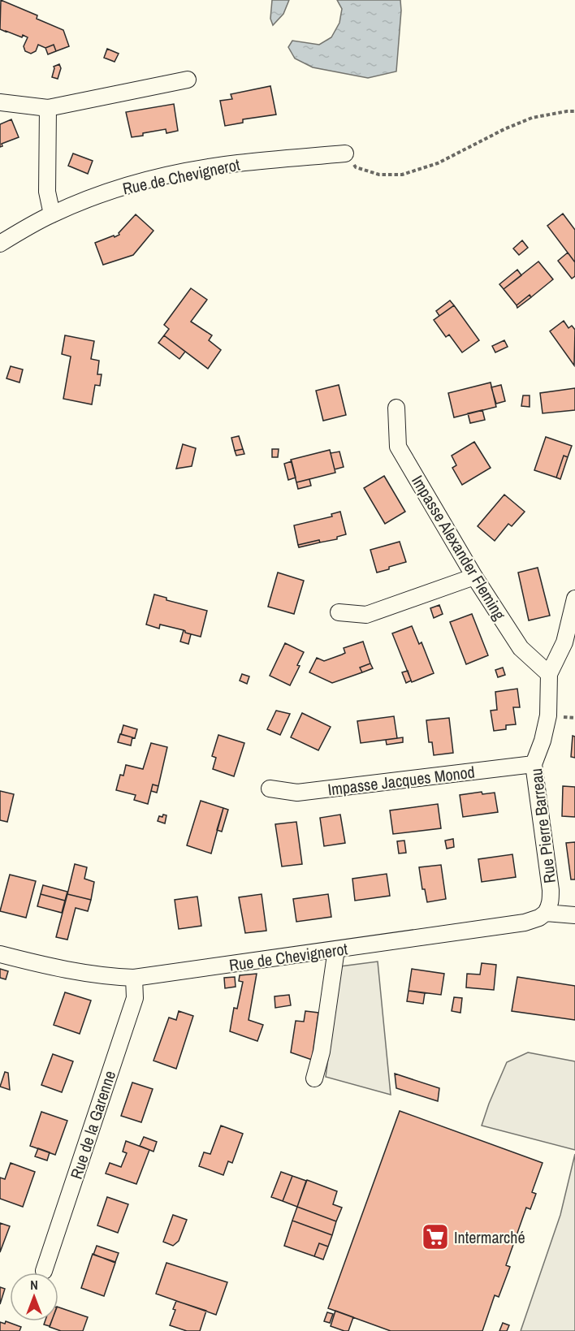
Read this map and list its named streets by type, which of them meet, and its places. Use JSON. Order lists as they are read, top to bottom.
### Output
{
  "streets": {
    "street": [
      "Rue de Chevignerot",
      "Impasse Alexander Fleming",
      "Impasse Jacques Monod",
      "Rue Pierre Barreau",
      "Rue de la Garenne"
    ]
  },
  "crossings": [
    ["Rue de Chevignerot", "Rue Pierre Barreau"],
    ["Rue de Chevignerot", "Rue de la Garenne"],
    ["Impasse Alexander Fleming", "Rue Pierre Barreau"],
    ["Impasse Jacques Monod", "Rue Pierre Barreau"]
  ],
  "places": {
    "supermarket": ["Intermarché"]
  },
  "north": "top"
}
